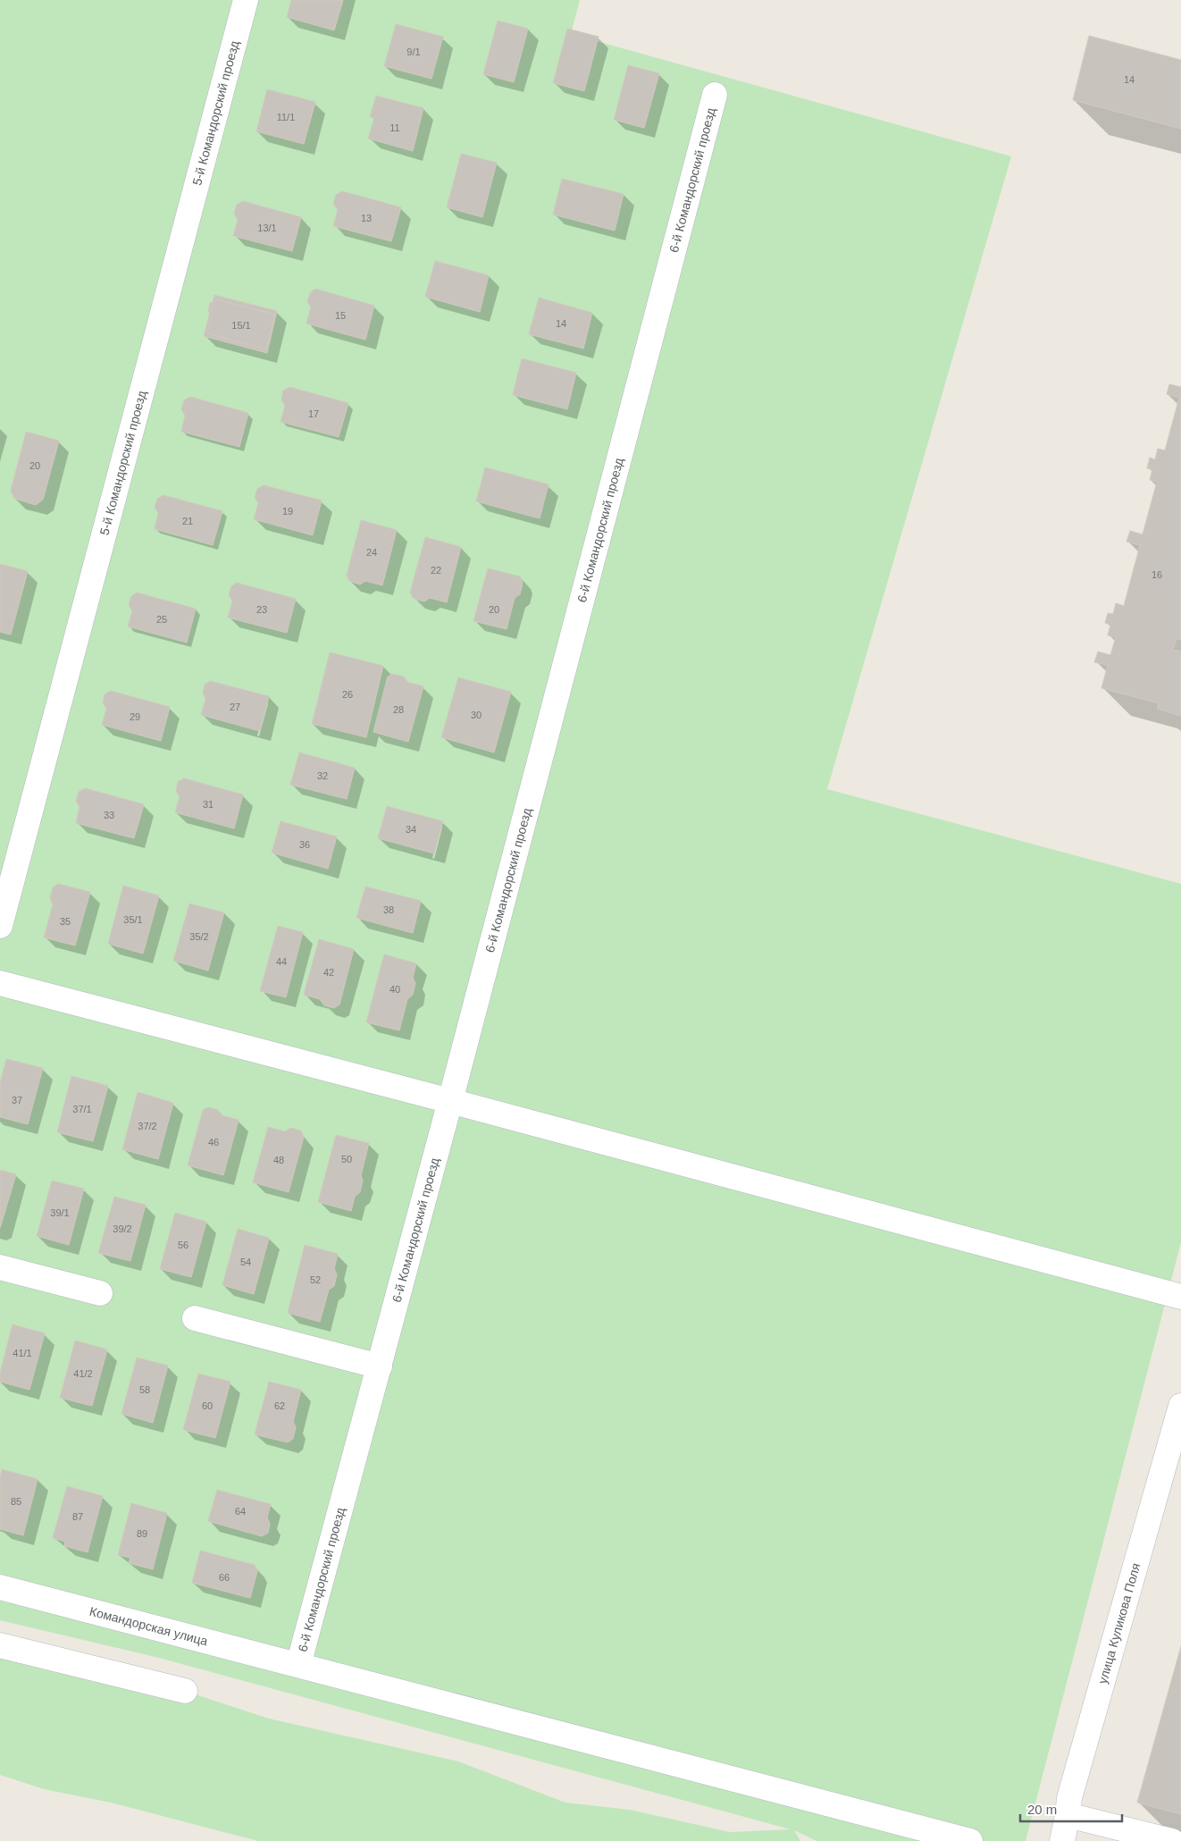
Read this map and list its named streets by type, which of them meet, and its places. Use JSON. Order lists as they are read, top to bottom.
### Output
{
  "streets": {
    "street": [
      "5-й Командорский проезд",
      "6-й Командорский проезд",
      "улица Куликова Поля",
      "Командорская улица"
    ]
  },
  "crossings": [
    ["6-й Командорский проезд", "Командорская улица"]
  ],
  "house_numbers": [
    "9/1",
    "14",
    "11/1",
    "11",
    "13",
    "13/1",
    "15",
    "14",
    "15/1",
    "17",
    "20",
    "19",
    "21",
    "24",
    "22",
    "16",
    "23",
    "20",
    "25",
    "26",
    "27",
    "28",
    "30",
    "29",
    "32",
    "31",
    "33",
    "34",
    "36",
    "38",
    "35/1",
    "35",
    "35/2",
    "44",
    "42",
    "40",
    "37",
    "37/1",
    "37/2",
    "46",
    "50",
    "48",
    "39/1",
    "39/2",
    "56",
    "54",
    "52",
    "41/1",
    "41/2",
    "58",
    "60",
    "62",
    "85",
    "64",
    "87",
    "89",
    "66"
  ],
  "scale_bar": "20 m"
}
